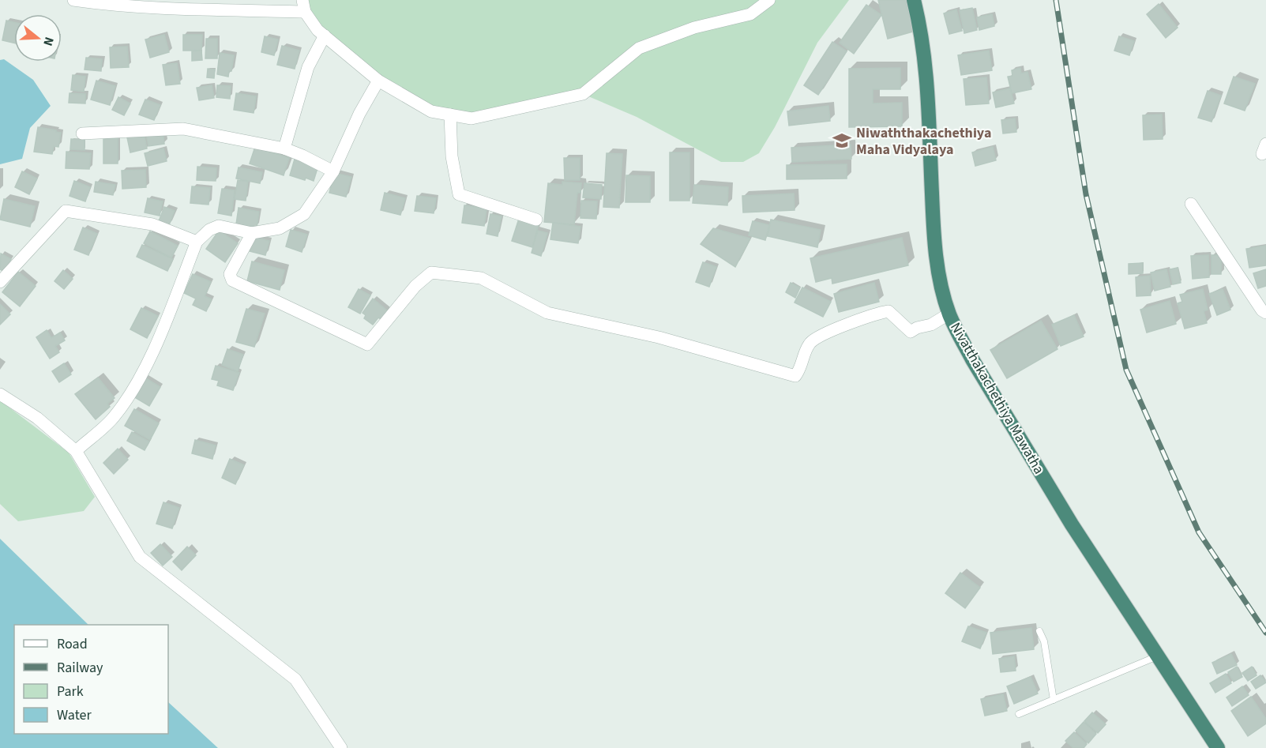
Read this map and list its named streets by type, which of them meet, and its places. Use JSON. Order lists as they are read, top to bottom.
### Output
{
  "streets": {
    "highway": ["Nivatthakachethiya Mawatha"]
  },
  "places": {
    "school or university": ["Niwaththakachethiya Maha Vidyalaya"]
  },
  "legend": [
    "Road",
    "Railway",
    "Park",
    "Water"
  ],
  "north": "right"
}
